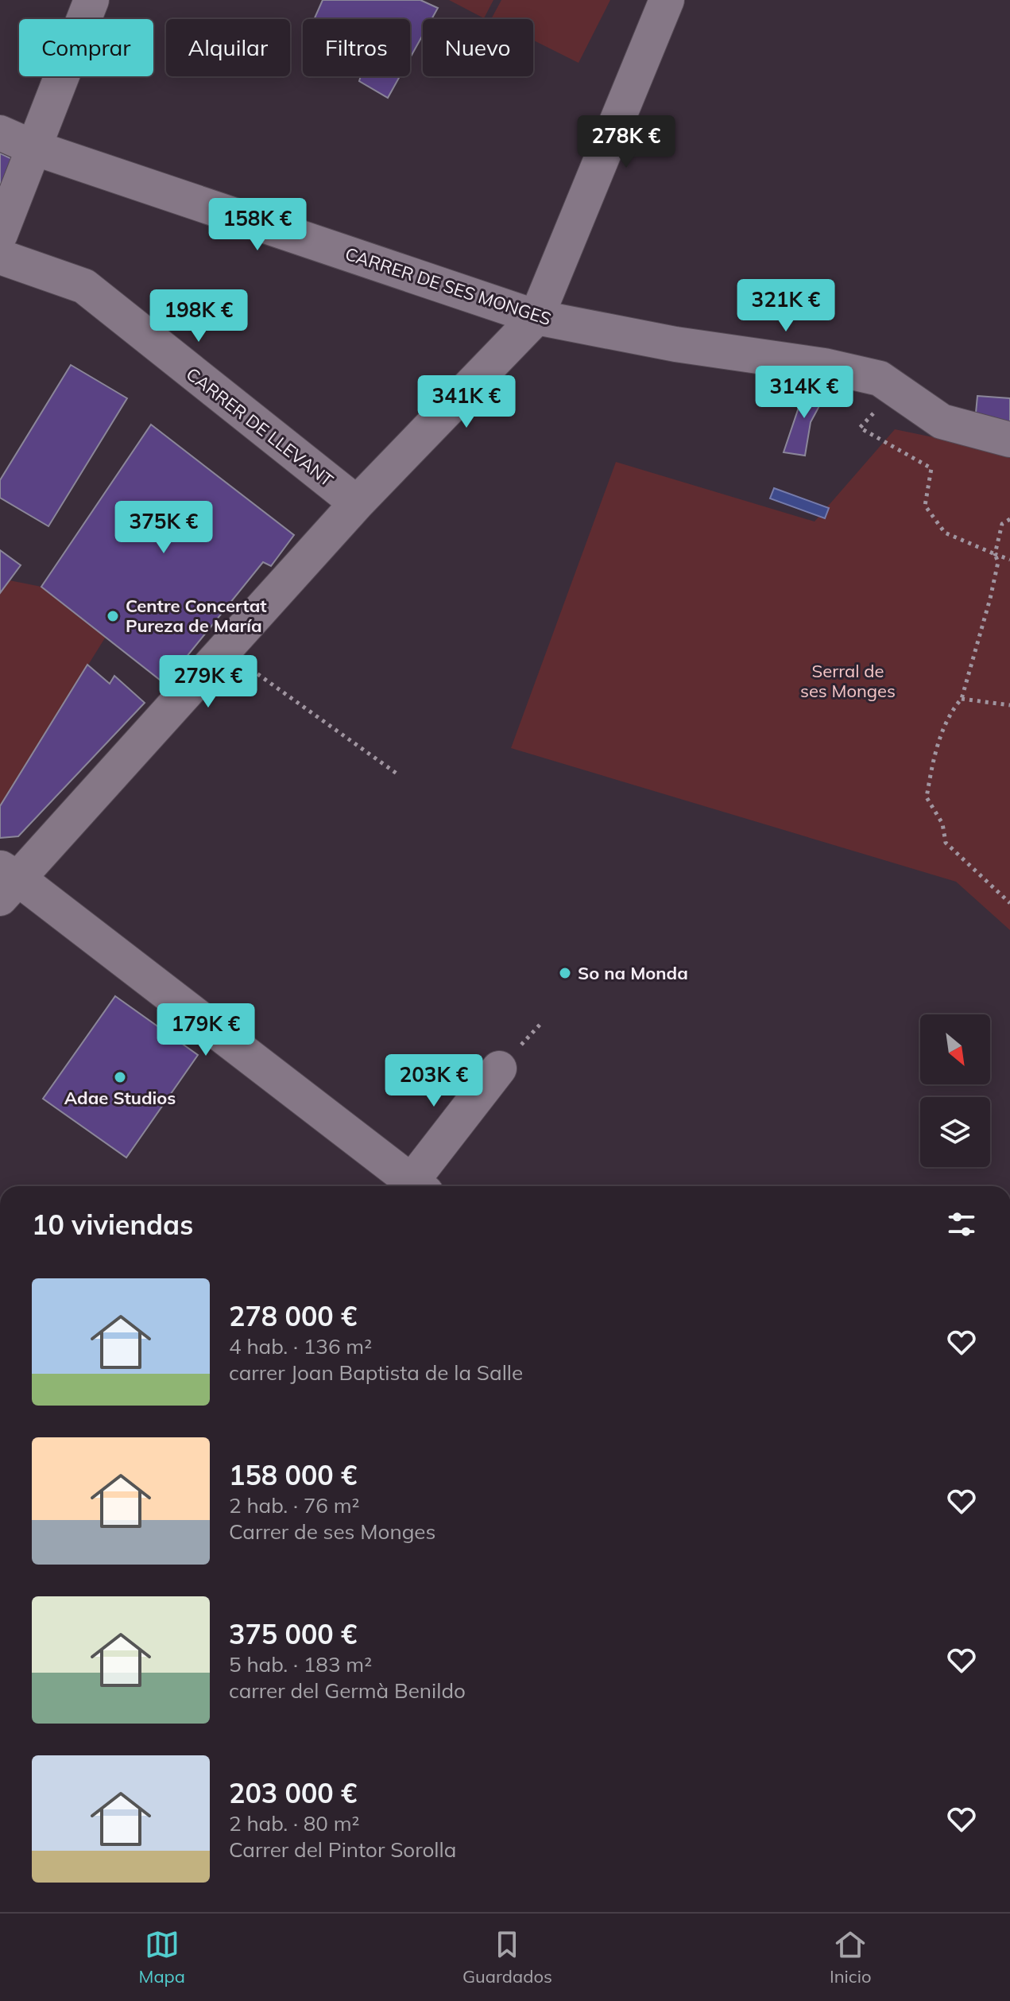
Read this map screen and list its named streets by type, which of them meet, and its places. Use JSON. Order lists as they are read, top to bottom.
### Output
{
  "streets": {
    "street": ["CARRER DE SES MONGES", "CARRER DE LLEVANT"]
  },
  "parks": ["Serral de ses Monges"],
  "places": ["Centre Concertat Pureza de María", "So na Monda", "Adae Studios"],
  "north": "bottom right",
  "page": {
    "chip": [
      "Comprar",
      "Alquilar",
      "Filtros",
      "Nuevo"
    ],
    "price": [
      "278K €",
      "158K €",
      "321K €",
      "198K €",
      "314K €",
      "341K €",
      "375K €",
      "279K €",
      "179K €",
      "203K €"
    ],
    "heading": "10 viviendas",
    "list": [
      {
        "name": "278 000 €",
        "note": "4 hab. · 136 m² · carrer Joan Baptista de la Salle"
      },
      {
        "name": "158 000 €",
        "note": "2 hab. · 76 m² · Carrer de ses Monges"
      },
      {
        "name": "375 000 €",
        "note": "5 hab. · 183 m² · carrer del Germà Benildo"
      },
      {
        "name": "203 000 €",
        "note": "2 hab. · 80 m² · Carrer del Pintor Sorolla"
      }
    ],
    "tabs": ["Mapa", "Guardados", "Inicio"]
  }
}
